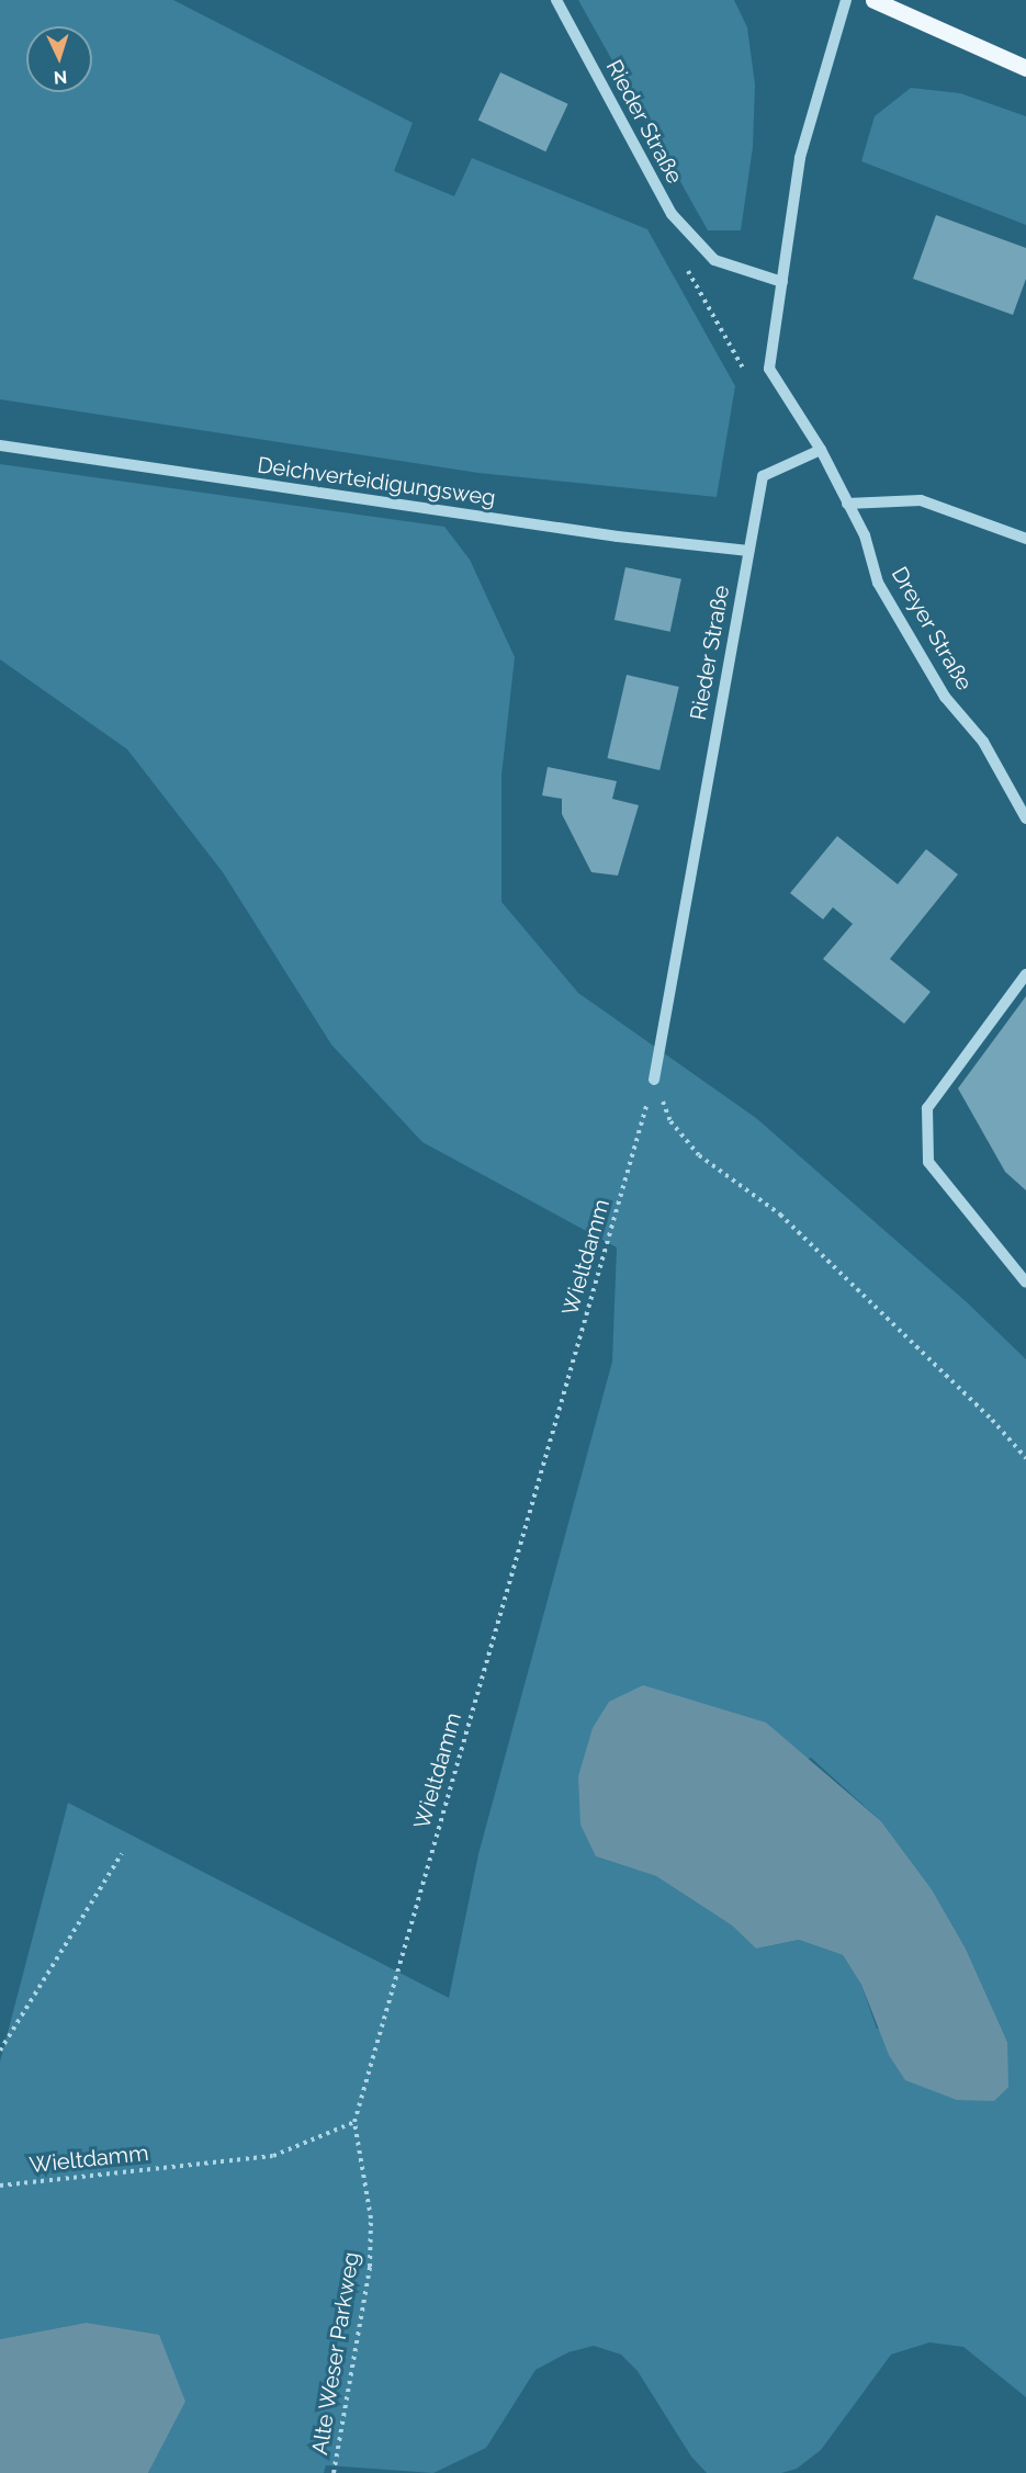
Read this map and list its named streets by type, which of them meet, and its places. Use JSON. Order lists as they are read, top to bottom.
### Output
{
  "streets": {
    "street": ["Rieder Straße", "Deichverteidigungsweg", "Dreyer Straße"],
    "path": ["Wieltdamm", "Alte Weser Parkweg"]
  },
  "crossings": [
    ["Rieder Straße", "Deichverteidigungsweg"],
    ["Rieder Straße", "Dreyer Straße"],
    ["Rieder Straße", "Wieltdamm"],
    ["Wieltdamm", "Alte Weser Parkweg"]
  ],
  "north": "bottom"
}
